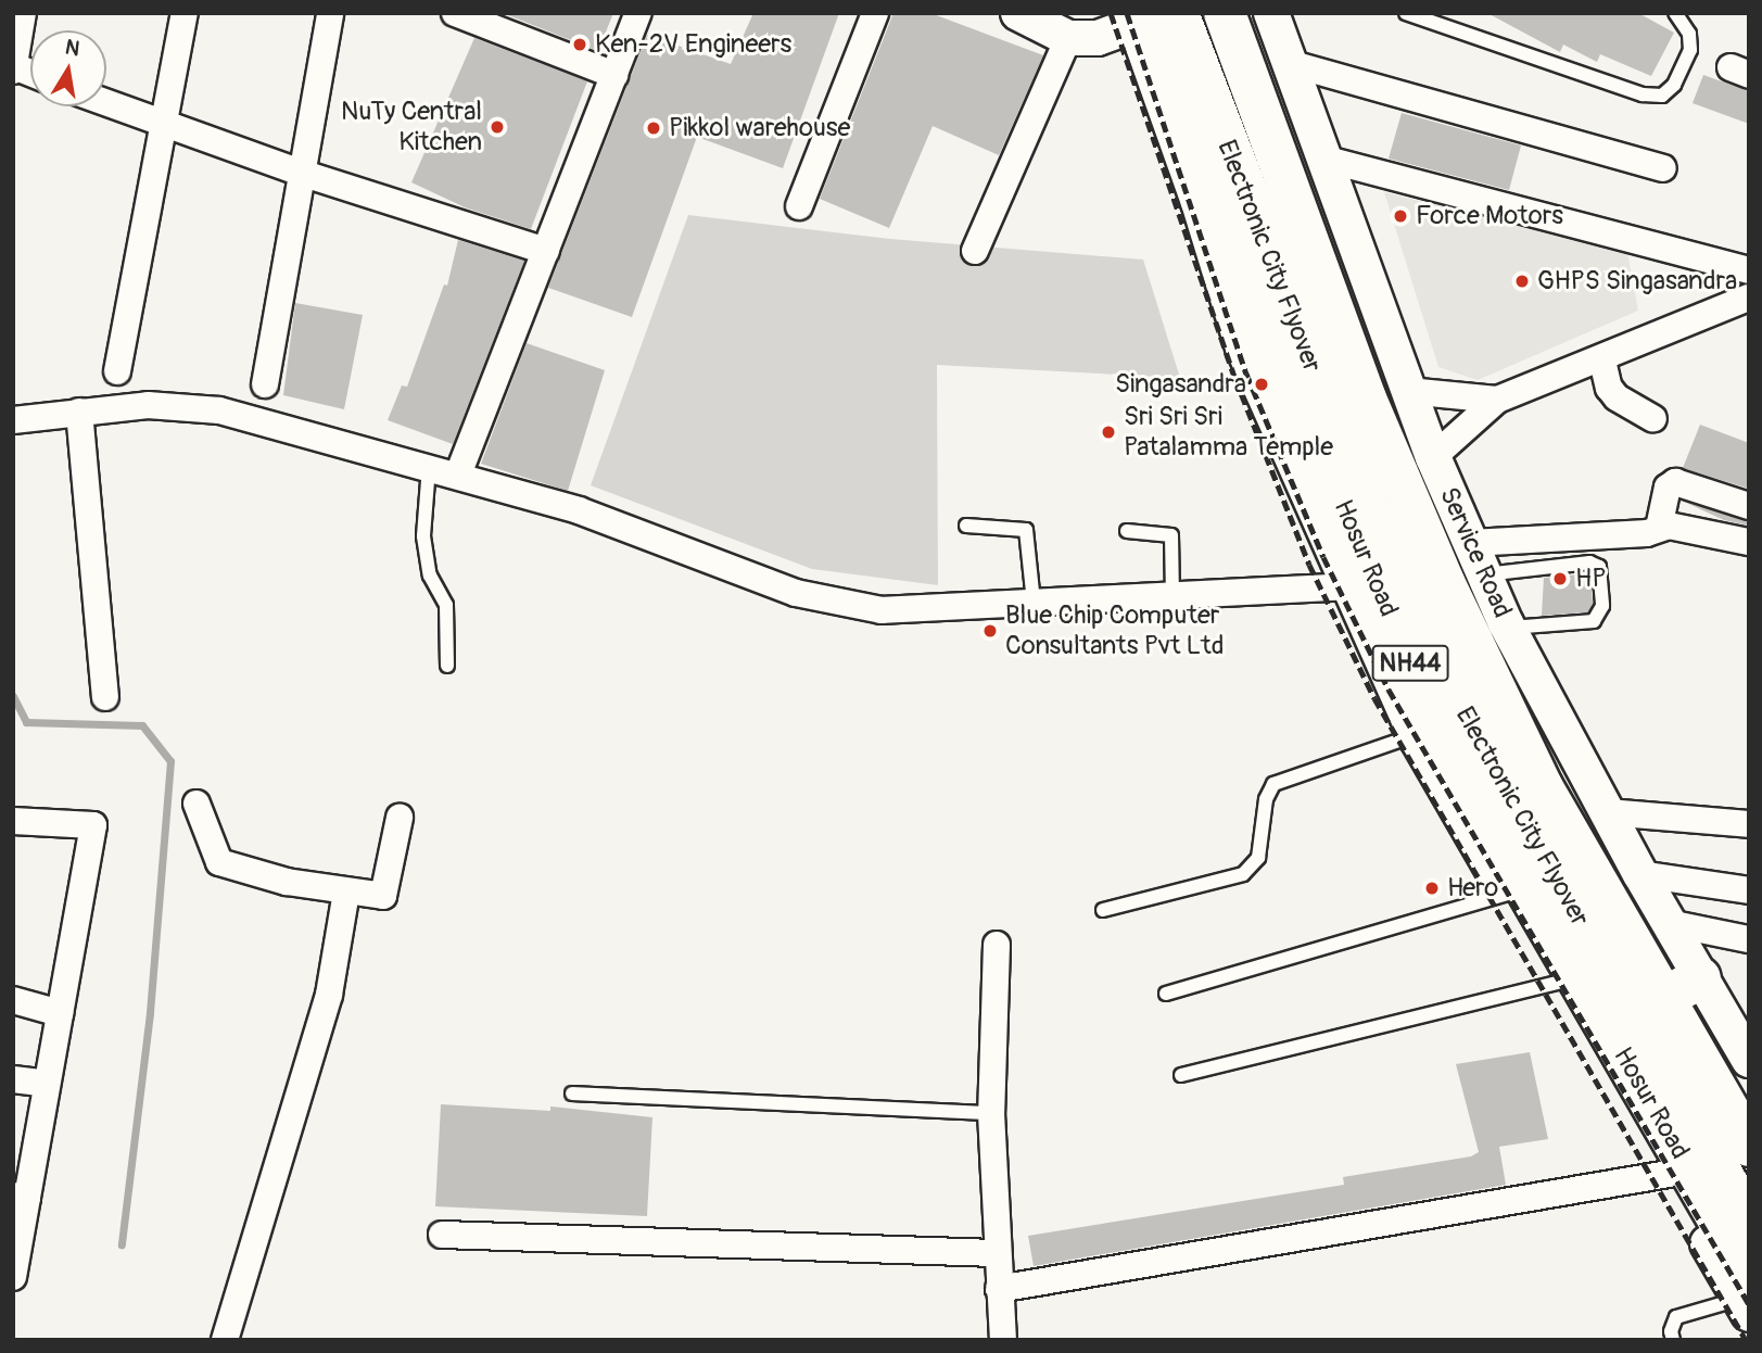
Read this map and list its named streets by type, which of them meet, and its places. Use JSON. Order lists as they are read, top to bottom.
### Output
{
  "streets": {
    "highway": ["Electronic City Flyover", "Hosur Road", "NH44"],
    "street": ["Service Road"]
  },
  "places": [
    "Ken-2V Engineers",
    "NuTy Central Kitchen",
    "Pikkol warehouse",
    "Force Motors",
    "GHPS Singasandra",
    "Singasandra",
    "Sri Sri Sri Patalamma Temple",
    "HP",
    "Blue Chip Computer Consultants Pvt Ltd",
    "Hero"
  ],
  "north": "top"
}
